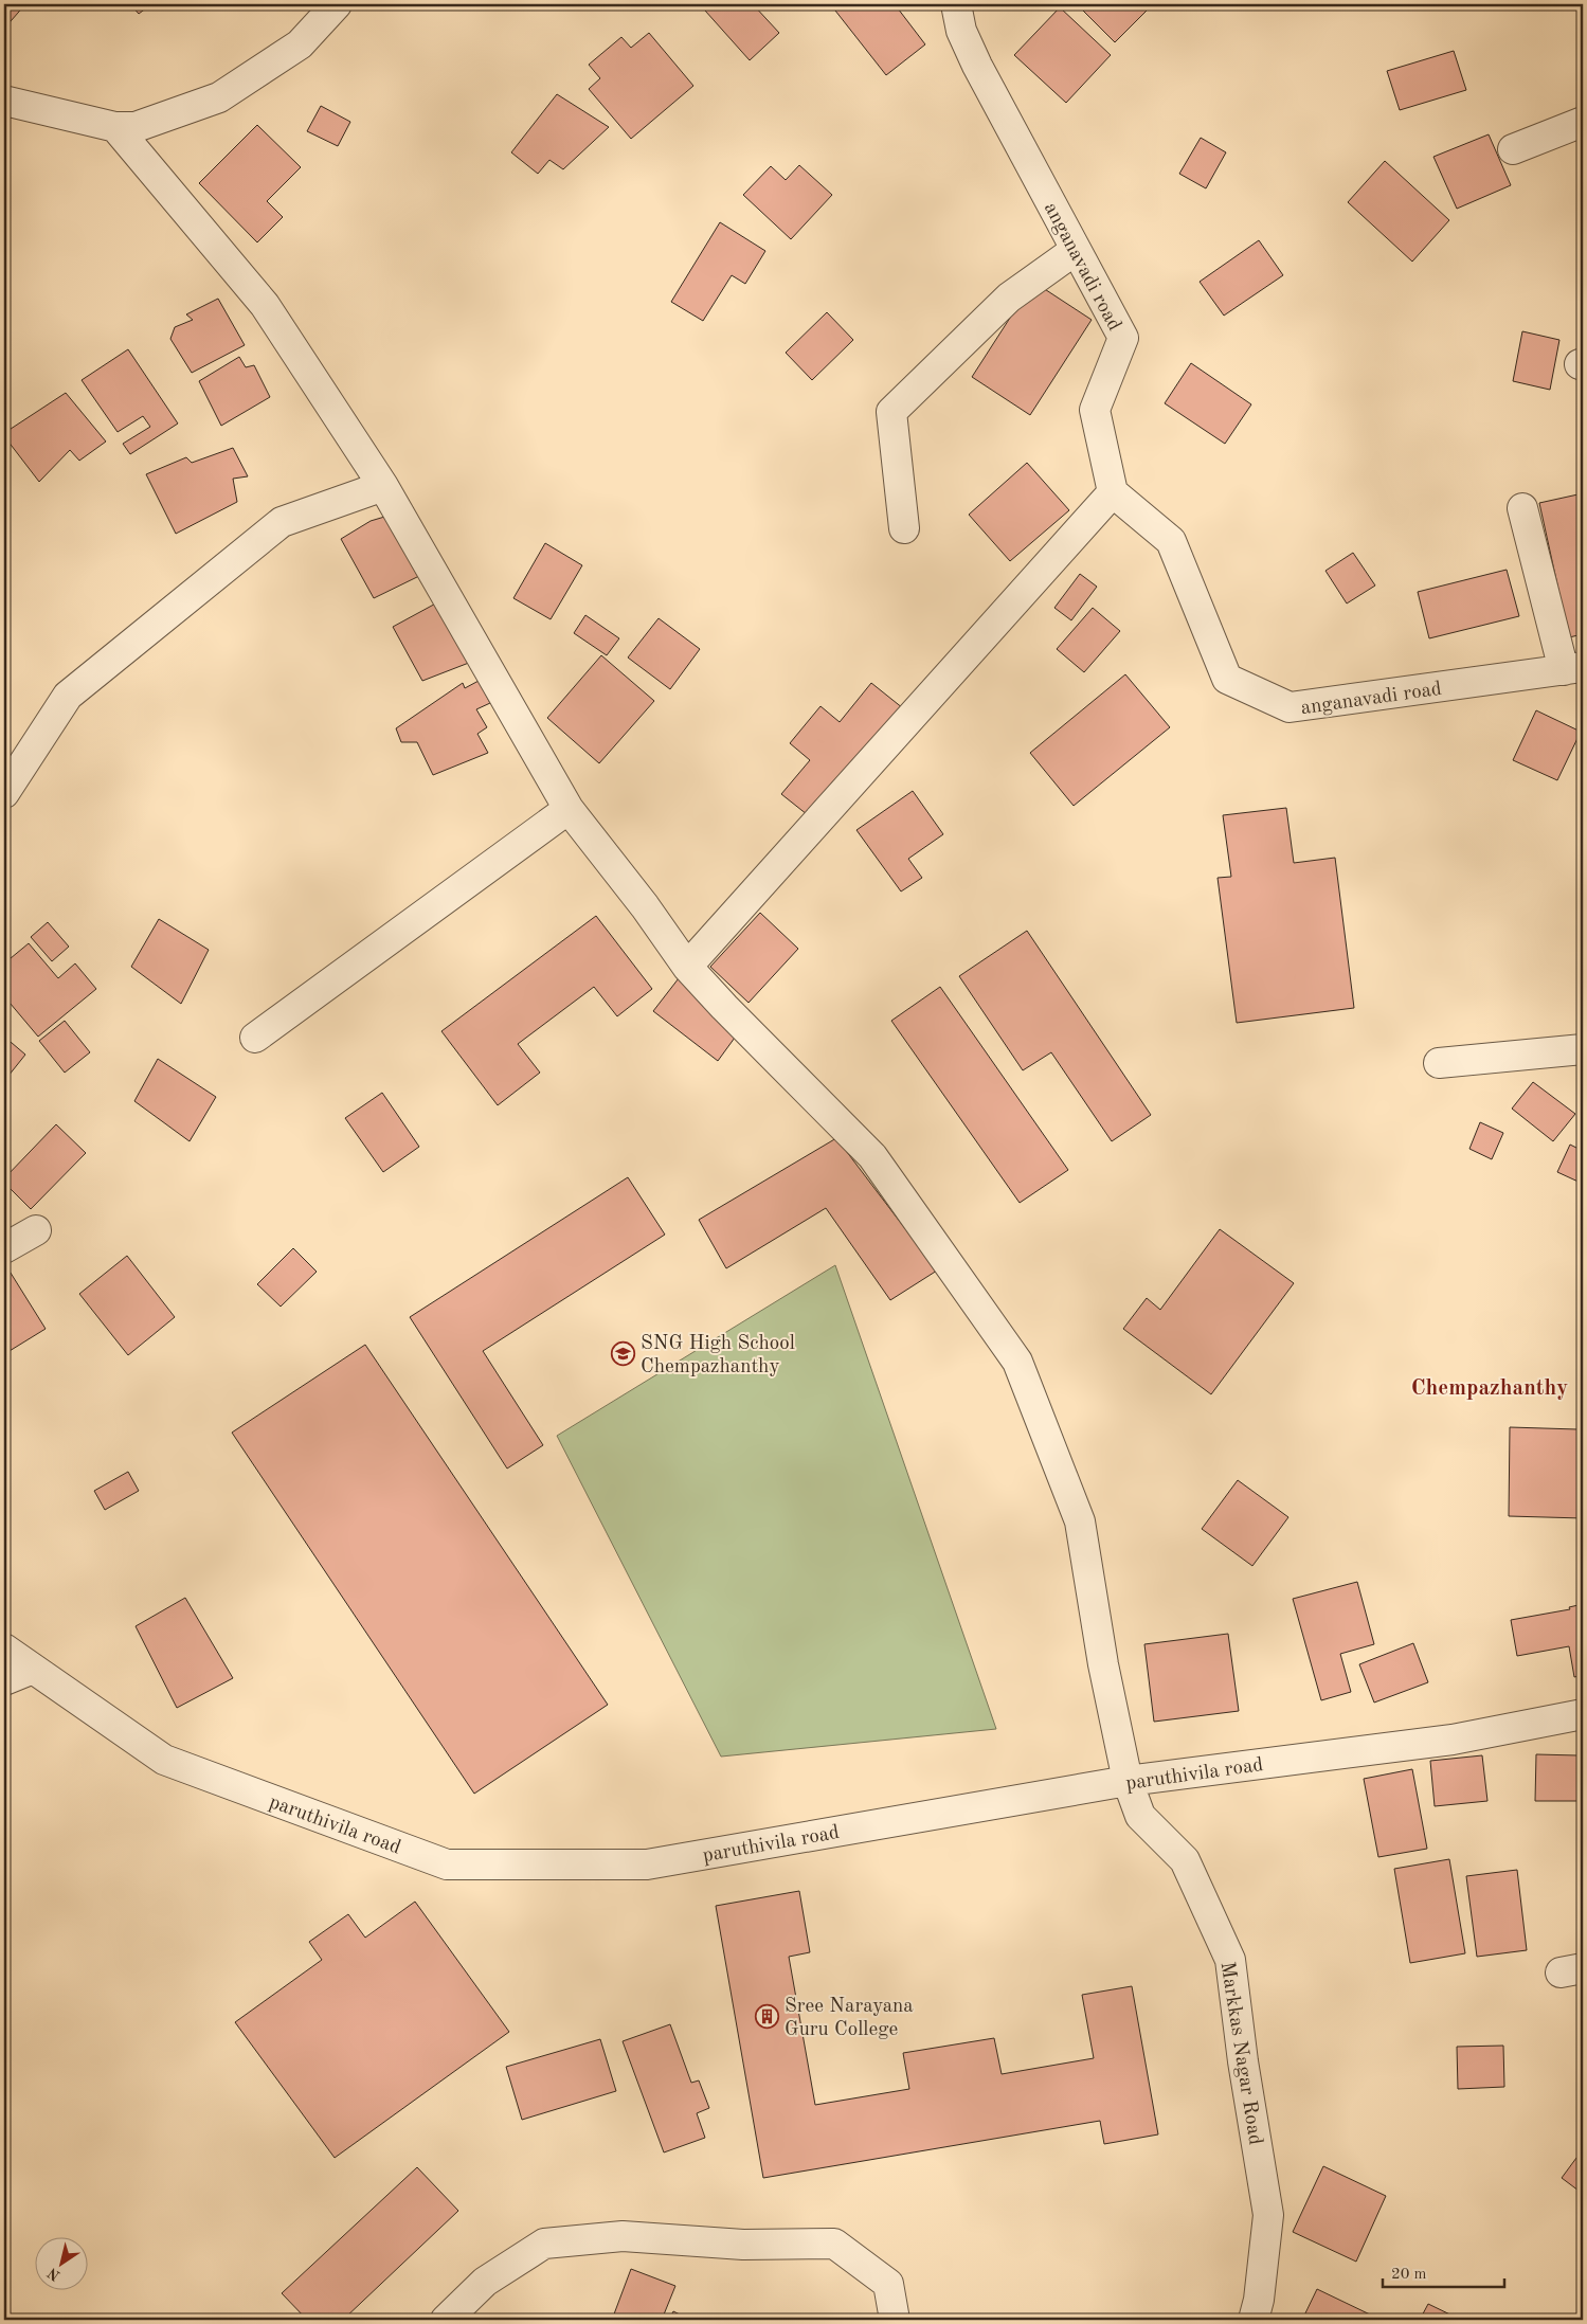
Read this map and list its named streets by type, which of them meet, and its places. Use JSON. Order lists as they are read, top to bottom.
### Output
{
  "streets": {
    "street": ["anganavadi road", "paruthivila road", "Markkas Nagar Road"]
  },
  "crossings": [
    ["paruthivila road", "Markkas Nagar Road"]
  ],
  "districts": ["Chempazhanthy"],
  "places": {
    "school or university": ["SNG High School Chempazhanthy"],
    "building": ["Sree Narayana Guru College"]
  },
  "scale_bar": "20 m",
  "north": "bottom left"
}
